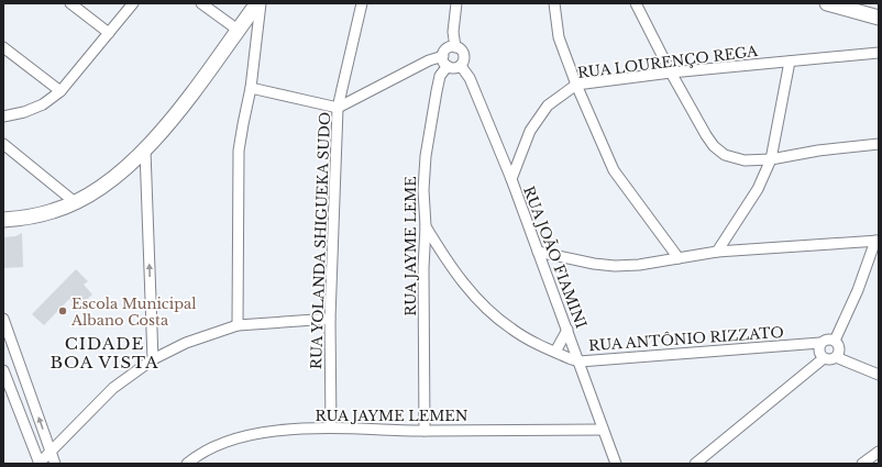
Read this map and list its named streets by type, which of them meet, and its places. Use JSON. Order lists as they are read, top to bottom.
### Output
{
  "streets": {
    "street": [
      "RUA LOURENÇO REGA",
      "RUA YOLANDA SHIGUEKA SUDO",
      "RUA JAYME LEME",
      "RUA JOÃO FIAMINI",
      "RUA ANTÔNIO RIZZATO",
      "RUA JAYME LEMEN"
    ]
  },
  "crossings": [
    ["RUA LOURENÇO REGA", "RUA JOÃO FIAMINI"],
    ["RUA YOLANDA SHIGUEKA SUDO", "RUA JAYME LEMEN"],
    ["RUA JAYME LEME", "RUA JOÃO FIAMINI"],
    ["RUA JAYME LEME", "RUA ANTÔNIO RIZZATO"],
    ["RUA JAYME LEME", "RUA JAYME LEMEN"],
    ["RUA JOÃO FIAMINI", "RUA ANTÔNIO RIZZATO"],
    ["RUA JOÃO FIAMINI", "RUA JAYME LEMEN"]
  ],
  "districts": ["CIDADE BOA VISTA"],
  "places": ["Escola Municipal Albano Costa"]
}
